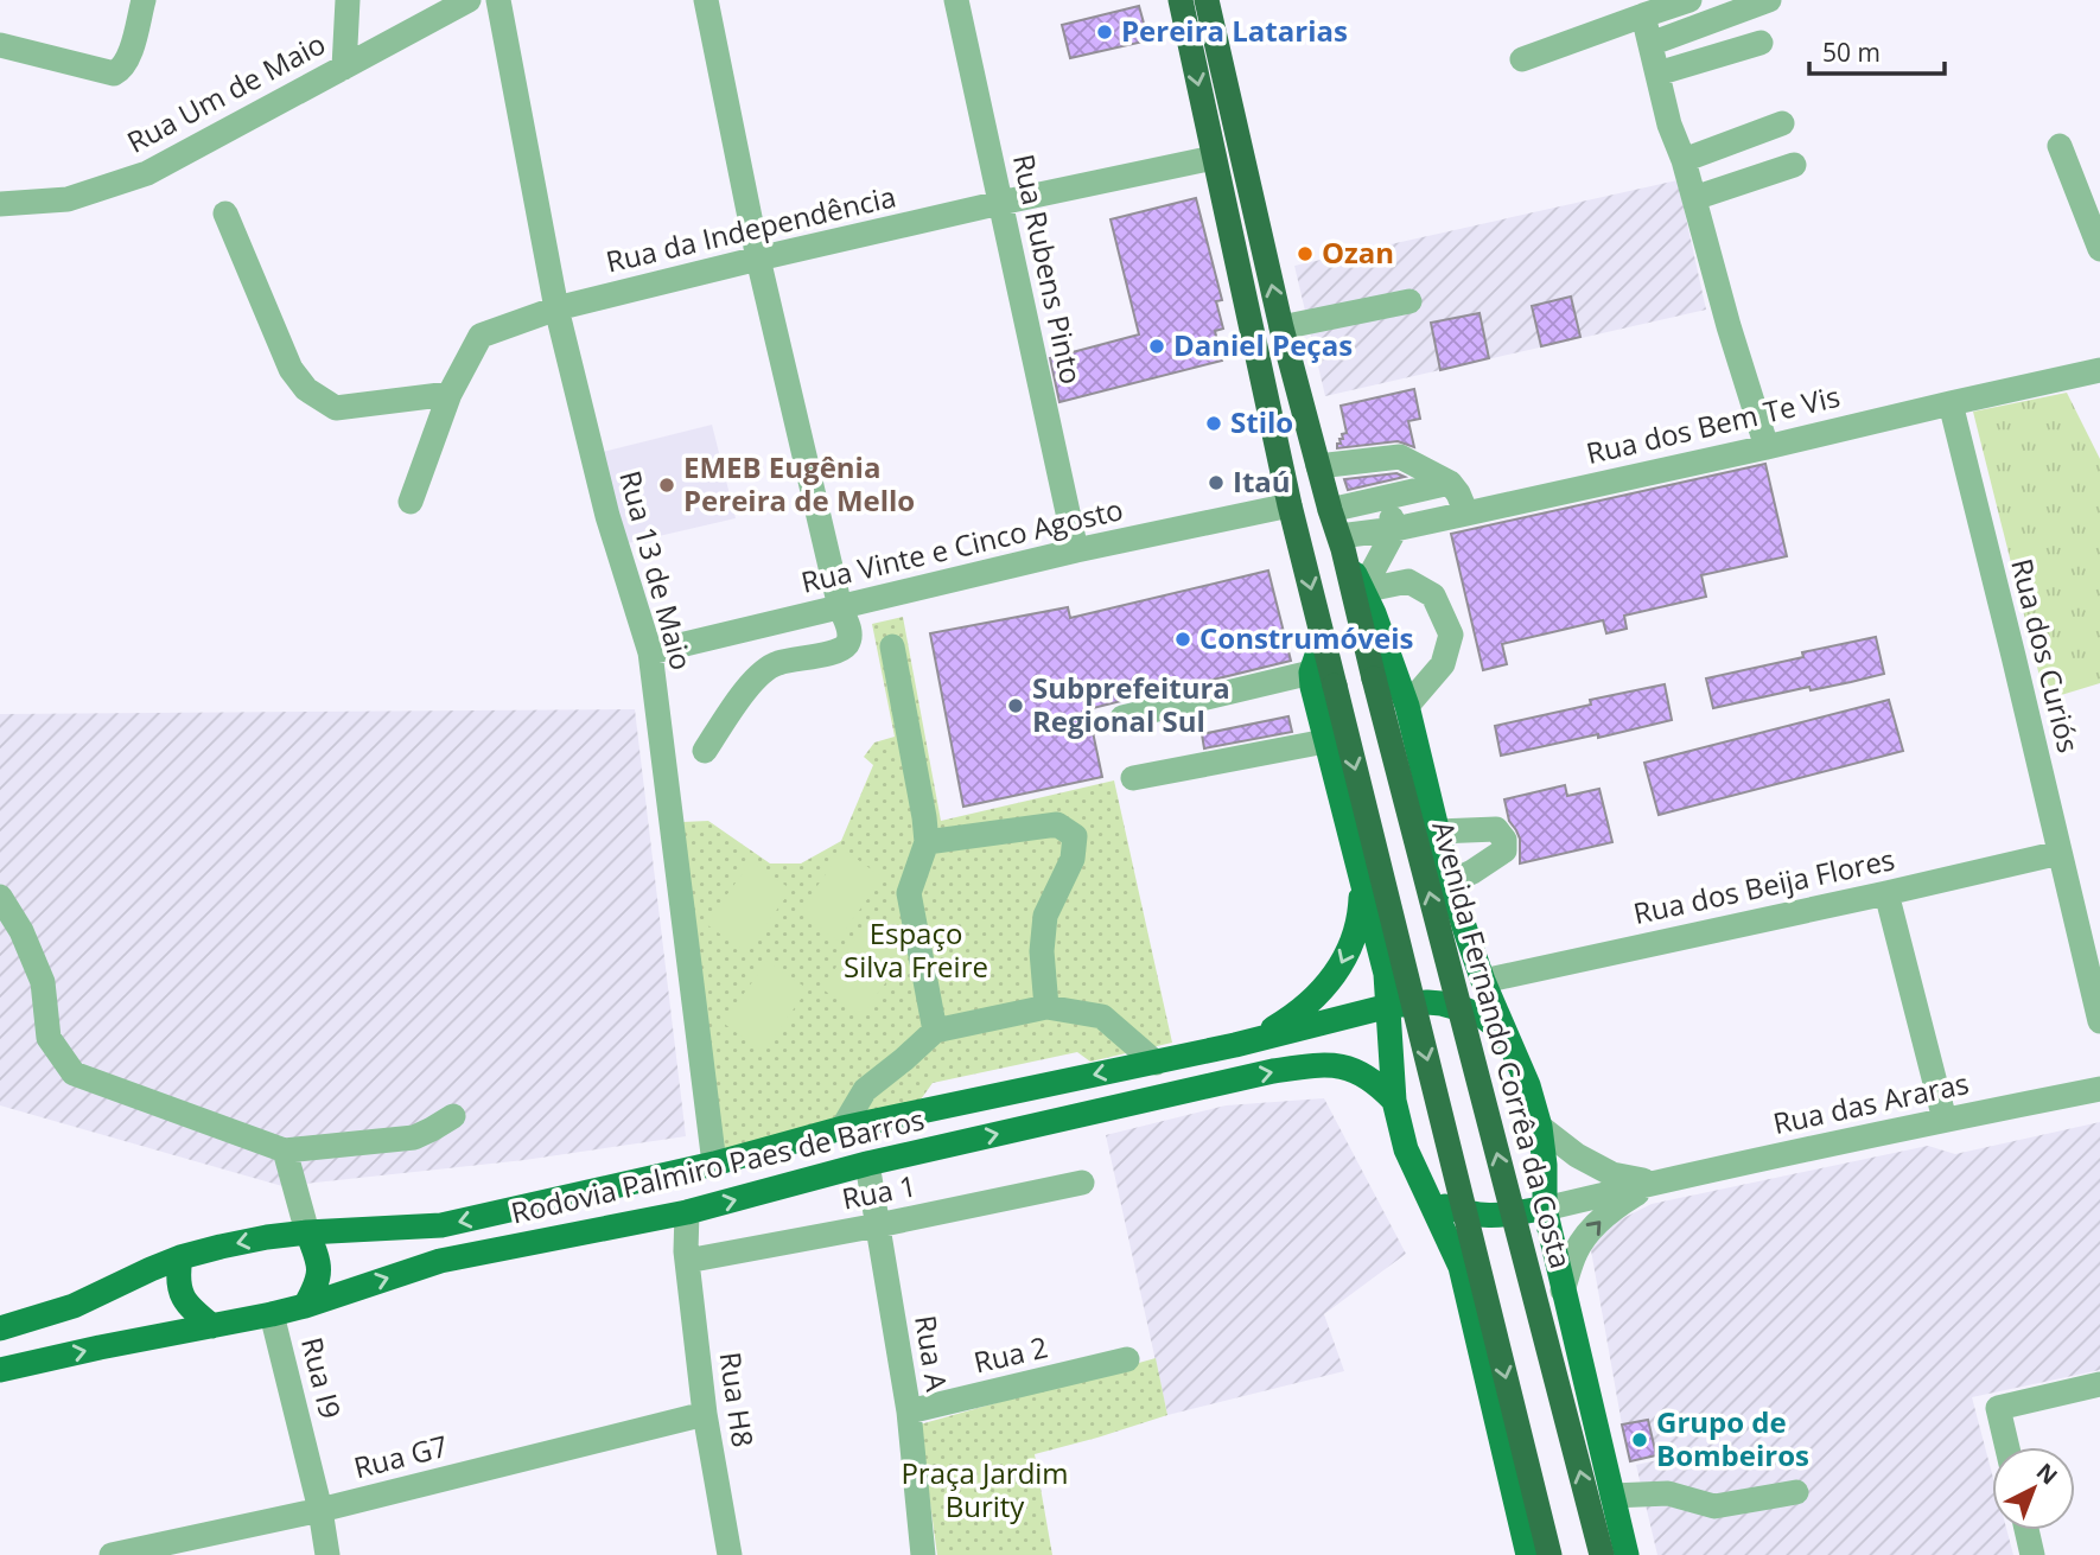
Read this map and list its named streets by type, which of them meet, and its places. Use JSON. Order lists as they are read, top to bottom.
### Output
{
  "streets": {
    "highway": ["Avenida Fernando Corrêa da Costa"],
    "main road": ["Rodovia Palmiro Paes de Barros"],
    "street": [
      "Rua Um de Maio",
      "Rua da Independência",
      "Rua Rubens Pinto",
      "Rua dos Bem Te Vis",
      "Rua Vinte e Cinco Agosto",
      "Rua 13 de Maio",
      "Rua dos Curiós",
      "Rua dos Beija Flores",
      "Rua das Araras",
      "Rua 1",
      "Rua A",
      "Rua 2",
      "Rua I9",
      "Rua H8",
      "Rua G7"
    ]
  },
  "crossings": [
    ["Rua da Independência", "Rua Rubens Pinto"],
    ["Rua da Independência", "Rua 13 de Maio"],
    ["Rua Rubens Pinto", "Rua Vinte e Cinco Agosto"],
    ["Rua dos Bem Te Vis", "Rua dos Curiós"],
    ["Rua dos Bem Te Vis", "Avenida Fernando Corrêa da Costa"],
    ["Rua Vinte e Cinco Agosto", "Rua 13 de Maio"],
    ["Rua 13 de Maio", "Rodovia Palmiro Paes de Barros"],
    ["Rua dos Curiós", "Rua dos Beija Flores"],
    ["Rua dos Beija Flores", "Avenida Fernando Corrêa da Costa"],
    ["Avenida Fernando Corrêa da Costa", "Rua das Araras"],
    ["Avenida Fernando Corrêa da Costa", "Rodovia Palmiro Paes de Barros"],
    ["Rodovia Palmiro Paes de Barros", "Rua A"],
    ["Rodovia Palmiro Paes de Barros", "Rua I9"],
    ["Rodovia Palmiro Paes de Barros", "Rua H8"],
    ["Rua 1", "Rua A"],
    ["Rua 1", "Rua H8"],
    ["Rua A", "Rua 2"],
    ["Rua I9", "Rua G7"],
    ["Rua H8", "Rua G7"]
  ],
  "parks": ["Espaço Silva Freire", "Praça Jardim Burity"],
  "places": [
    "Pereira Latarias",
    "Ozan",
    "Daniel Peças",
    "Stilo",
    "Itaú",
    "EMEB Eugênia Pereira de Mello",
    "Construmóveis",
    "Subprefeitura Regional Sul",
    "Grupo de Bombeiros"
  ],
  "scale_bar": "50 m",
  "north": "top right"
}
